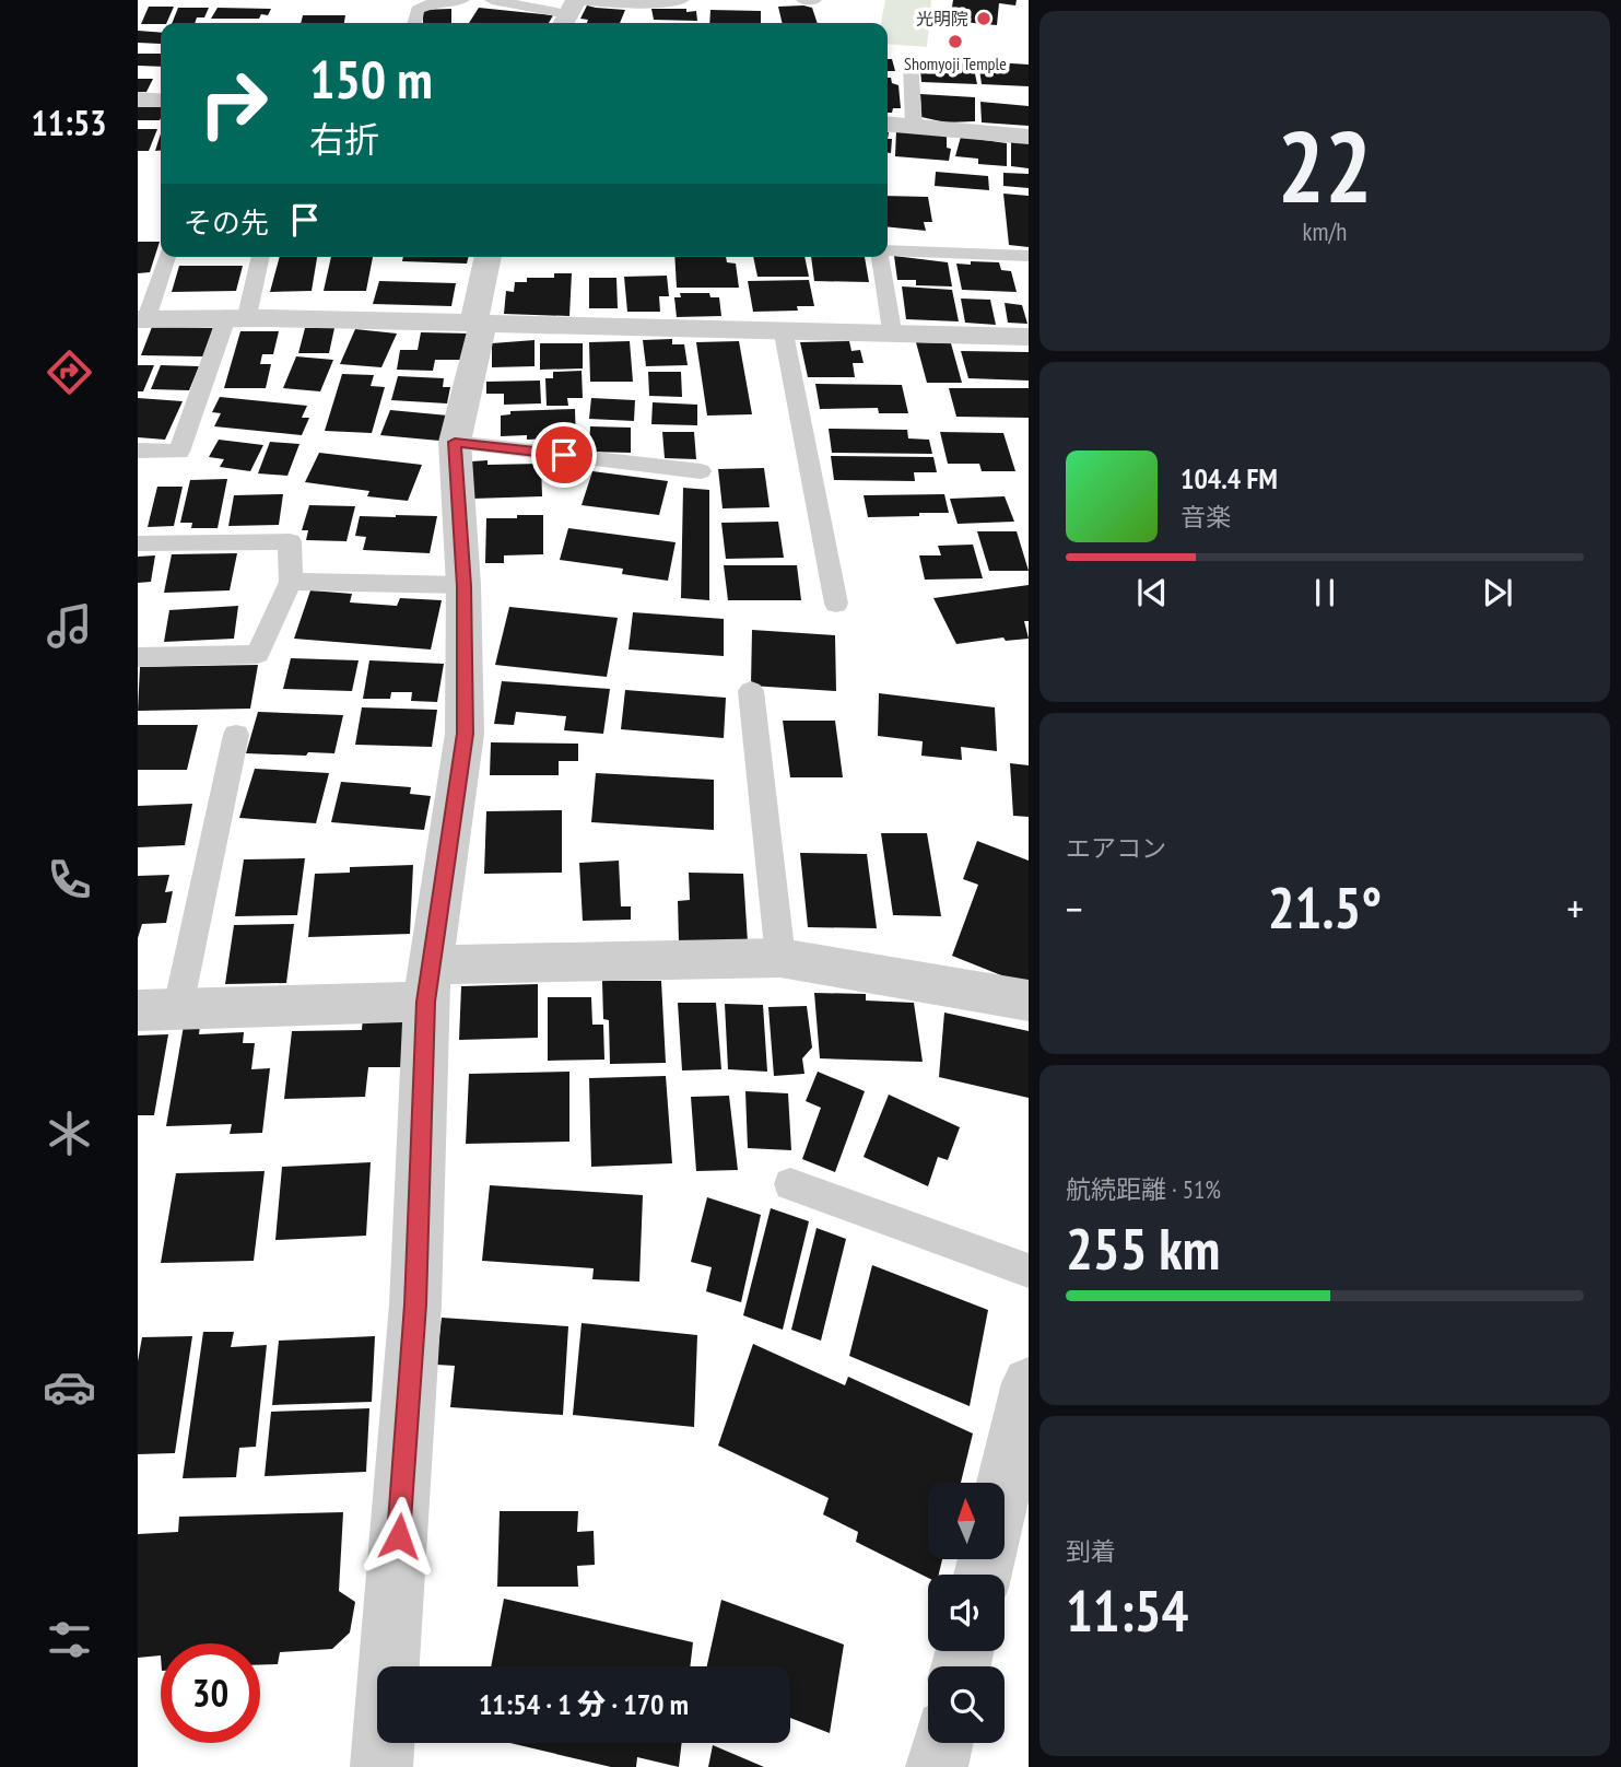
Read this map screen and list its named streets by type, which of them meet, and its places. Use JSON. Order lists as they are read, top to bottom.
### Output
{
  "places": ["光明院", "Shomyoji Temple"],
  "north": "top",
  "page": {
    "tabs": "11:53",
    "tile": [
      ["22", "km/h"],
      "エアコン",
      ["航続距離 · 51%", "255 km"],
      ["到着", "11:54"]
    ],
    "turn": ["150 m", "右折"],
    "then": "その先",
    "song": ["104.4 FM", "音楽"],
    "heat": ["−", "21.5°", "+"],
    "limit": "30",
    "trip": "11:54 · 1 分 · 170 m"
  }
}
